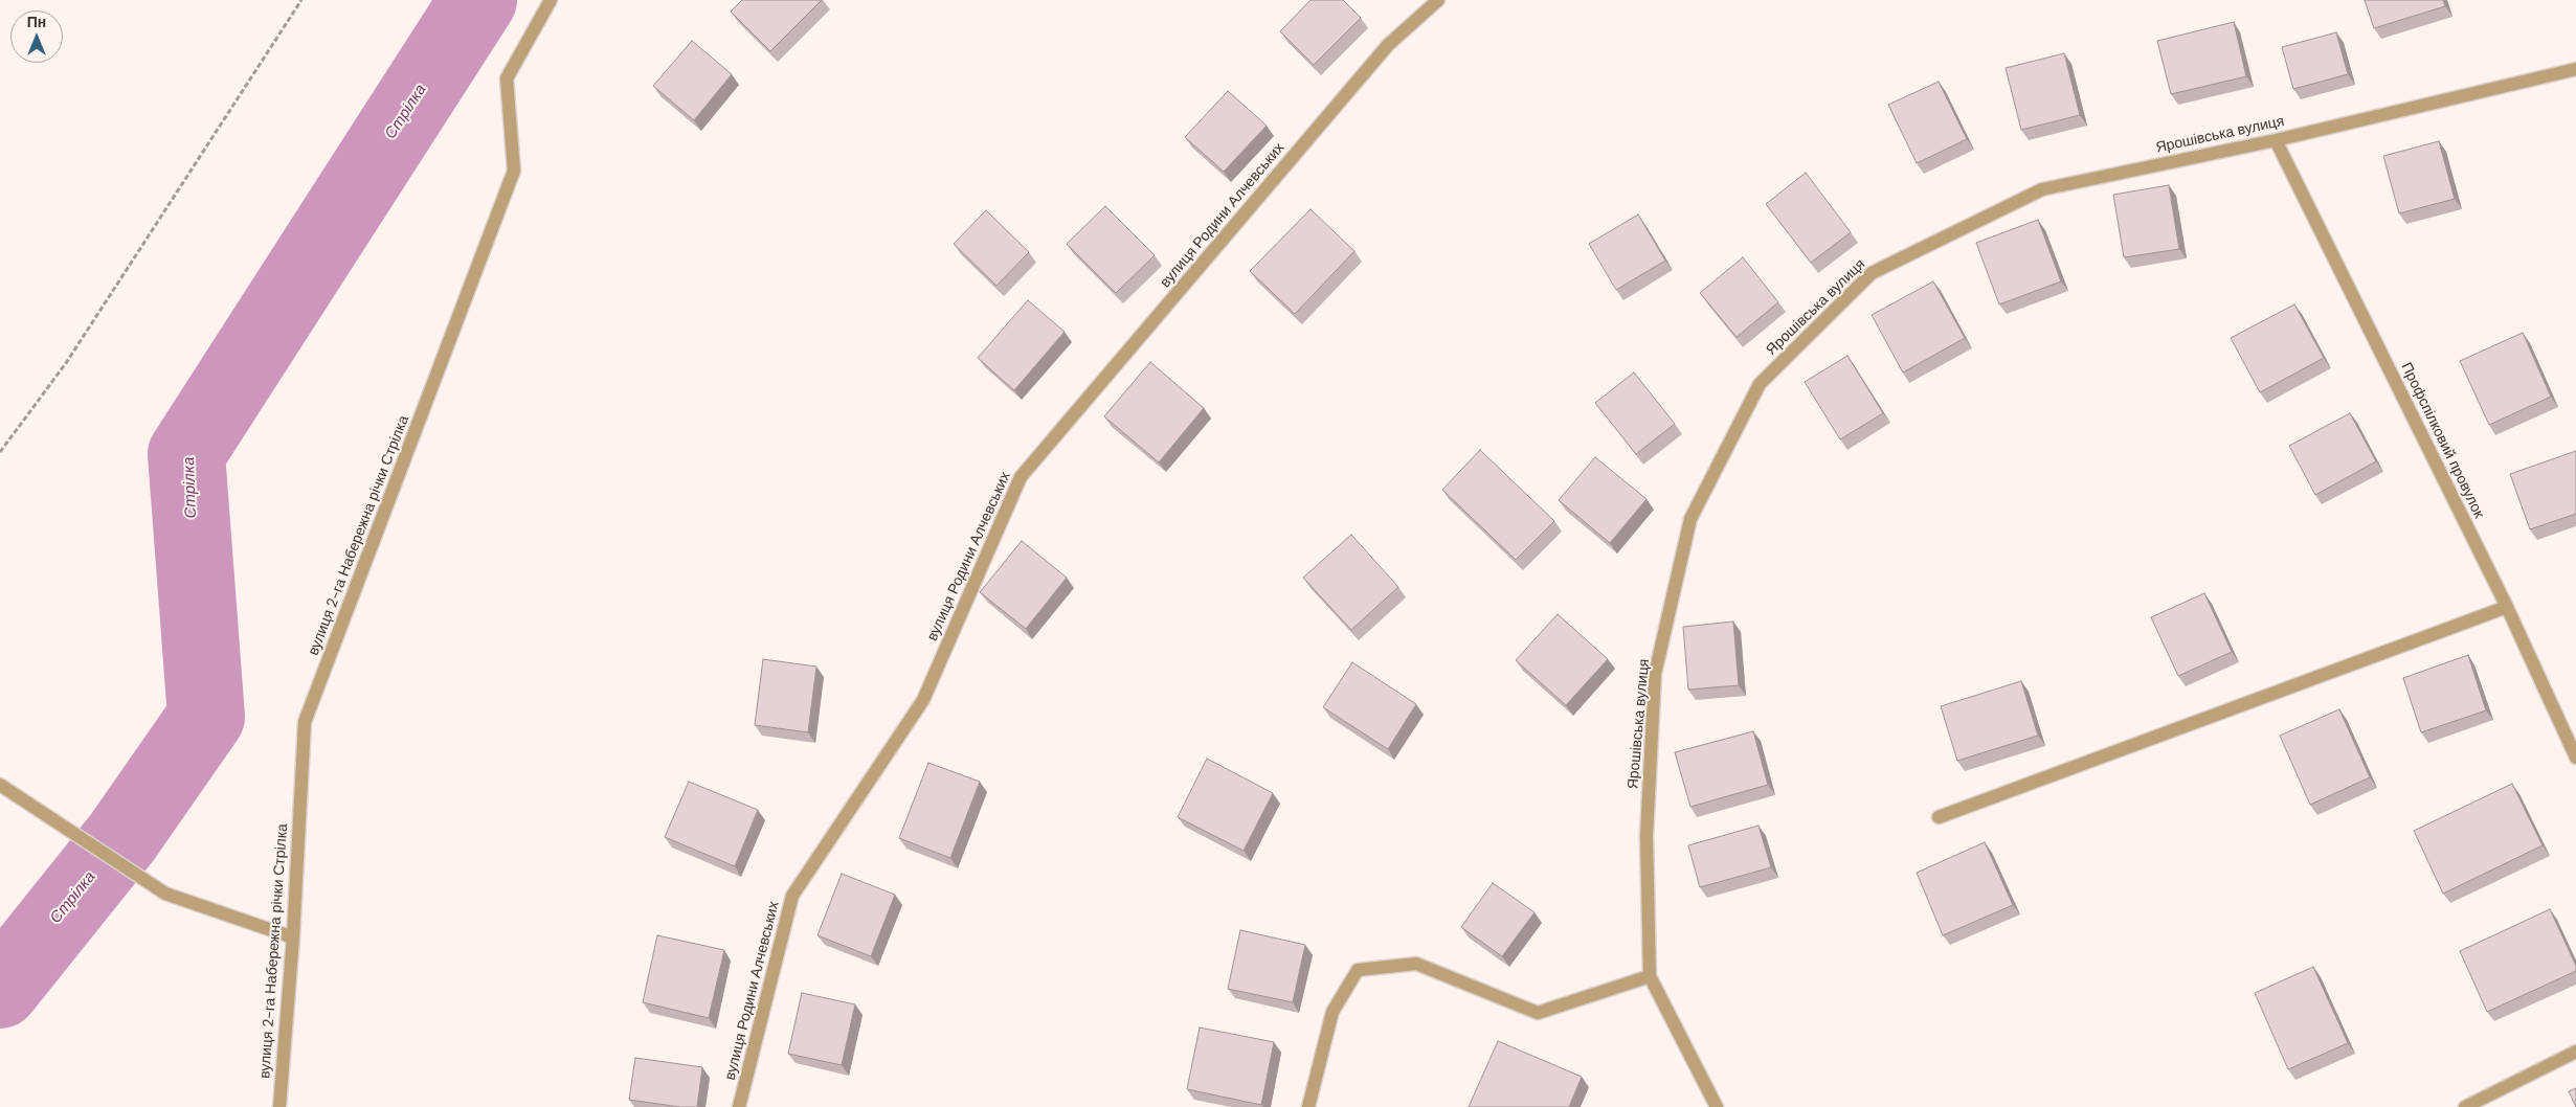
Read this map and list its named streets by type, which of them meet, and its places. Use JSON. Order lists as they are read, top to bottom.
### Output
{
  "streets": {
    "street": [
      "Ярошівська вулиця",
      "вулиця Родини Алчевських",
      "Профспілковий провулок",
      "вулиця 2-га Набережна річки Стрілка"
    ]
  },
  "crossings": [
    ["Ярошівська вулиця", "Профспілковий провулок"]
  ],
  "water": ["Стрілка"],
  "north": "top"
}
